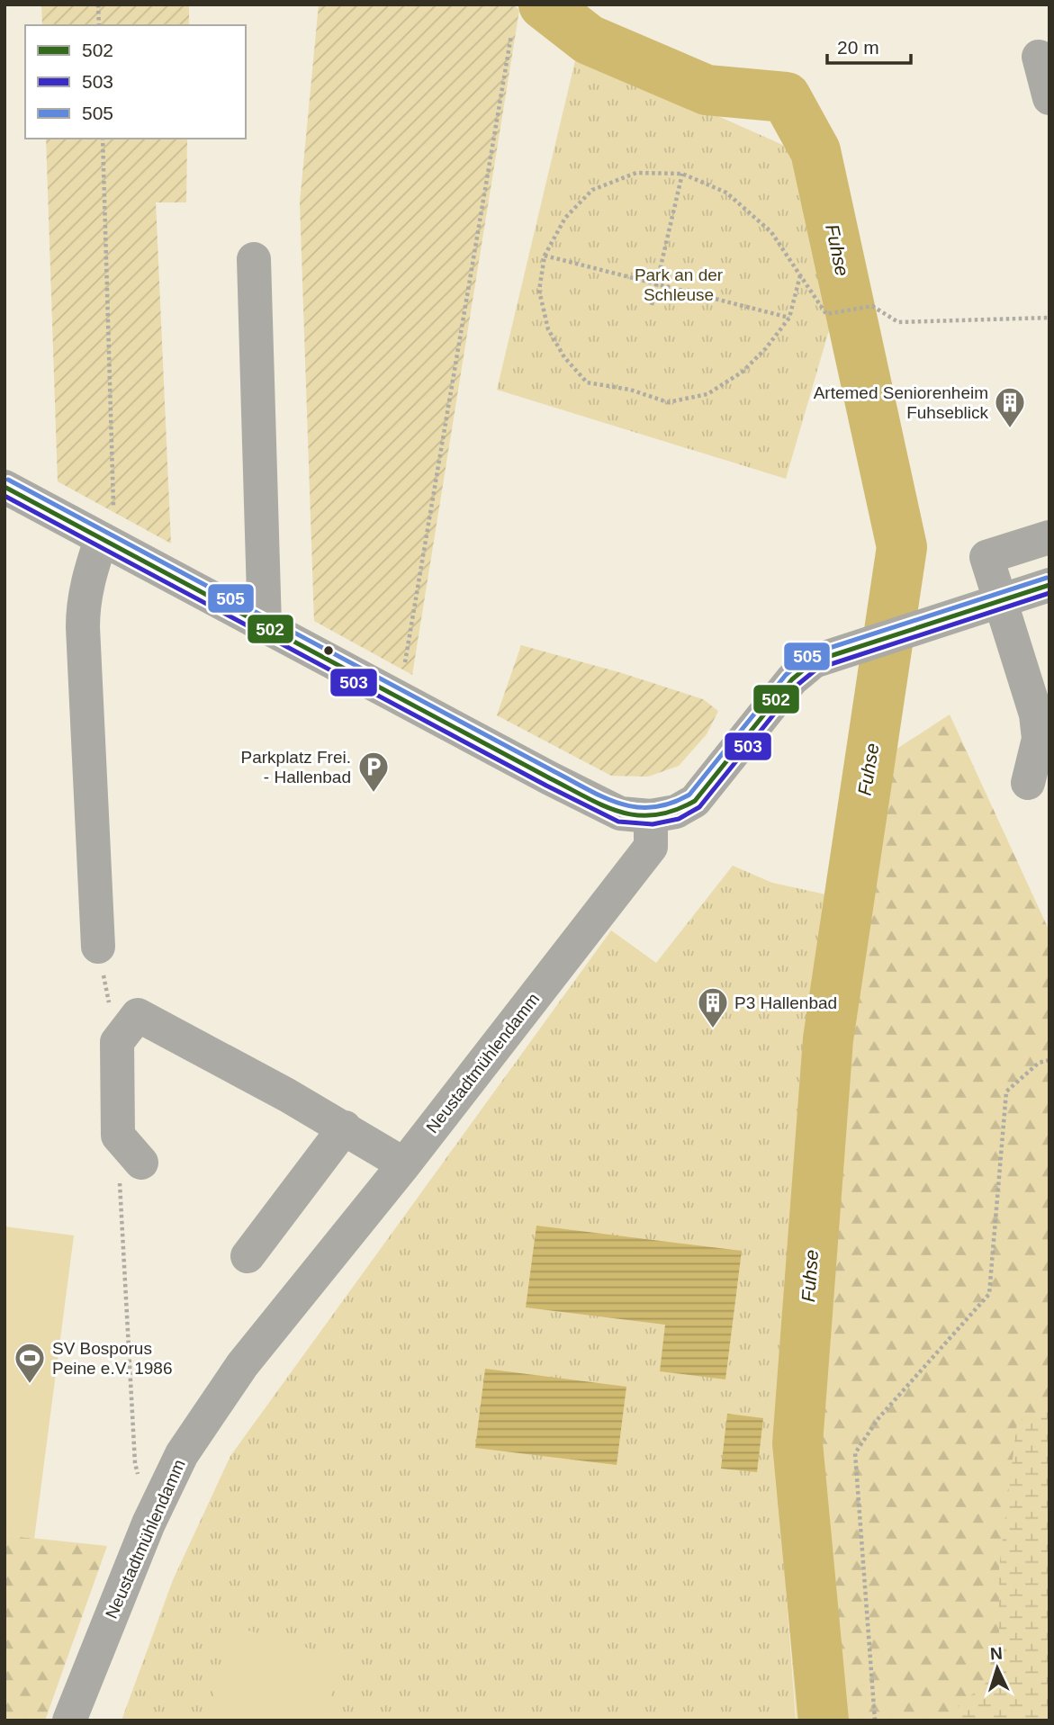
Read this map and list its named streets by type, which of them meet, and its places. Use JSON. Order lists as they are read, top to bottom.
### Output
{
  "streets": {
    "street": ["Neustadtmühlendamm"]
  },
  "water": ["Fuhse"],
  "parks": ["Park an der Schleuse"],
  "places": {
    "building": ["Artemed Seniorenheim Fuhseblick", "P3 Hallenbad"],
    "parking": ["Parkplatz Frei. - Hallenbad"],
    "sports": ["SV Bosporus Peine e.V. 1986"]
  },
  "lines": ["transit line 505", "transit line 502", "transit line 503"],
  "legend": ["502", "503", "505"],
  "scale_bar": "20 m",
  "north": "top"
}
